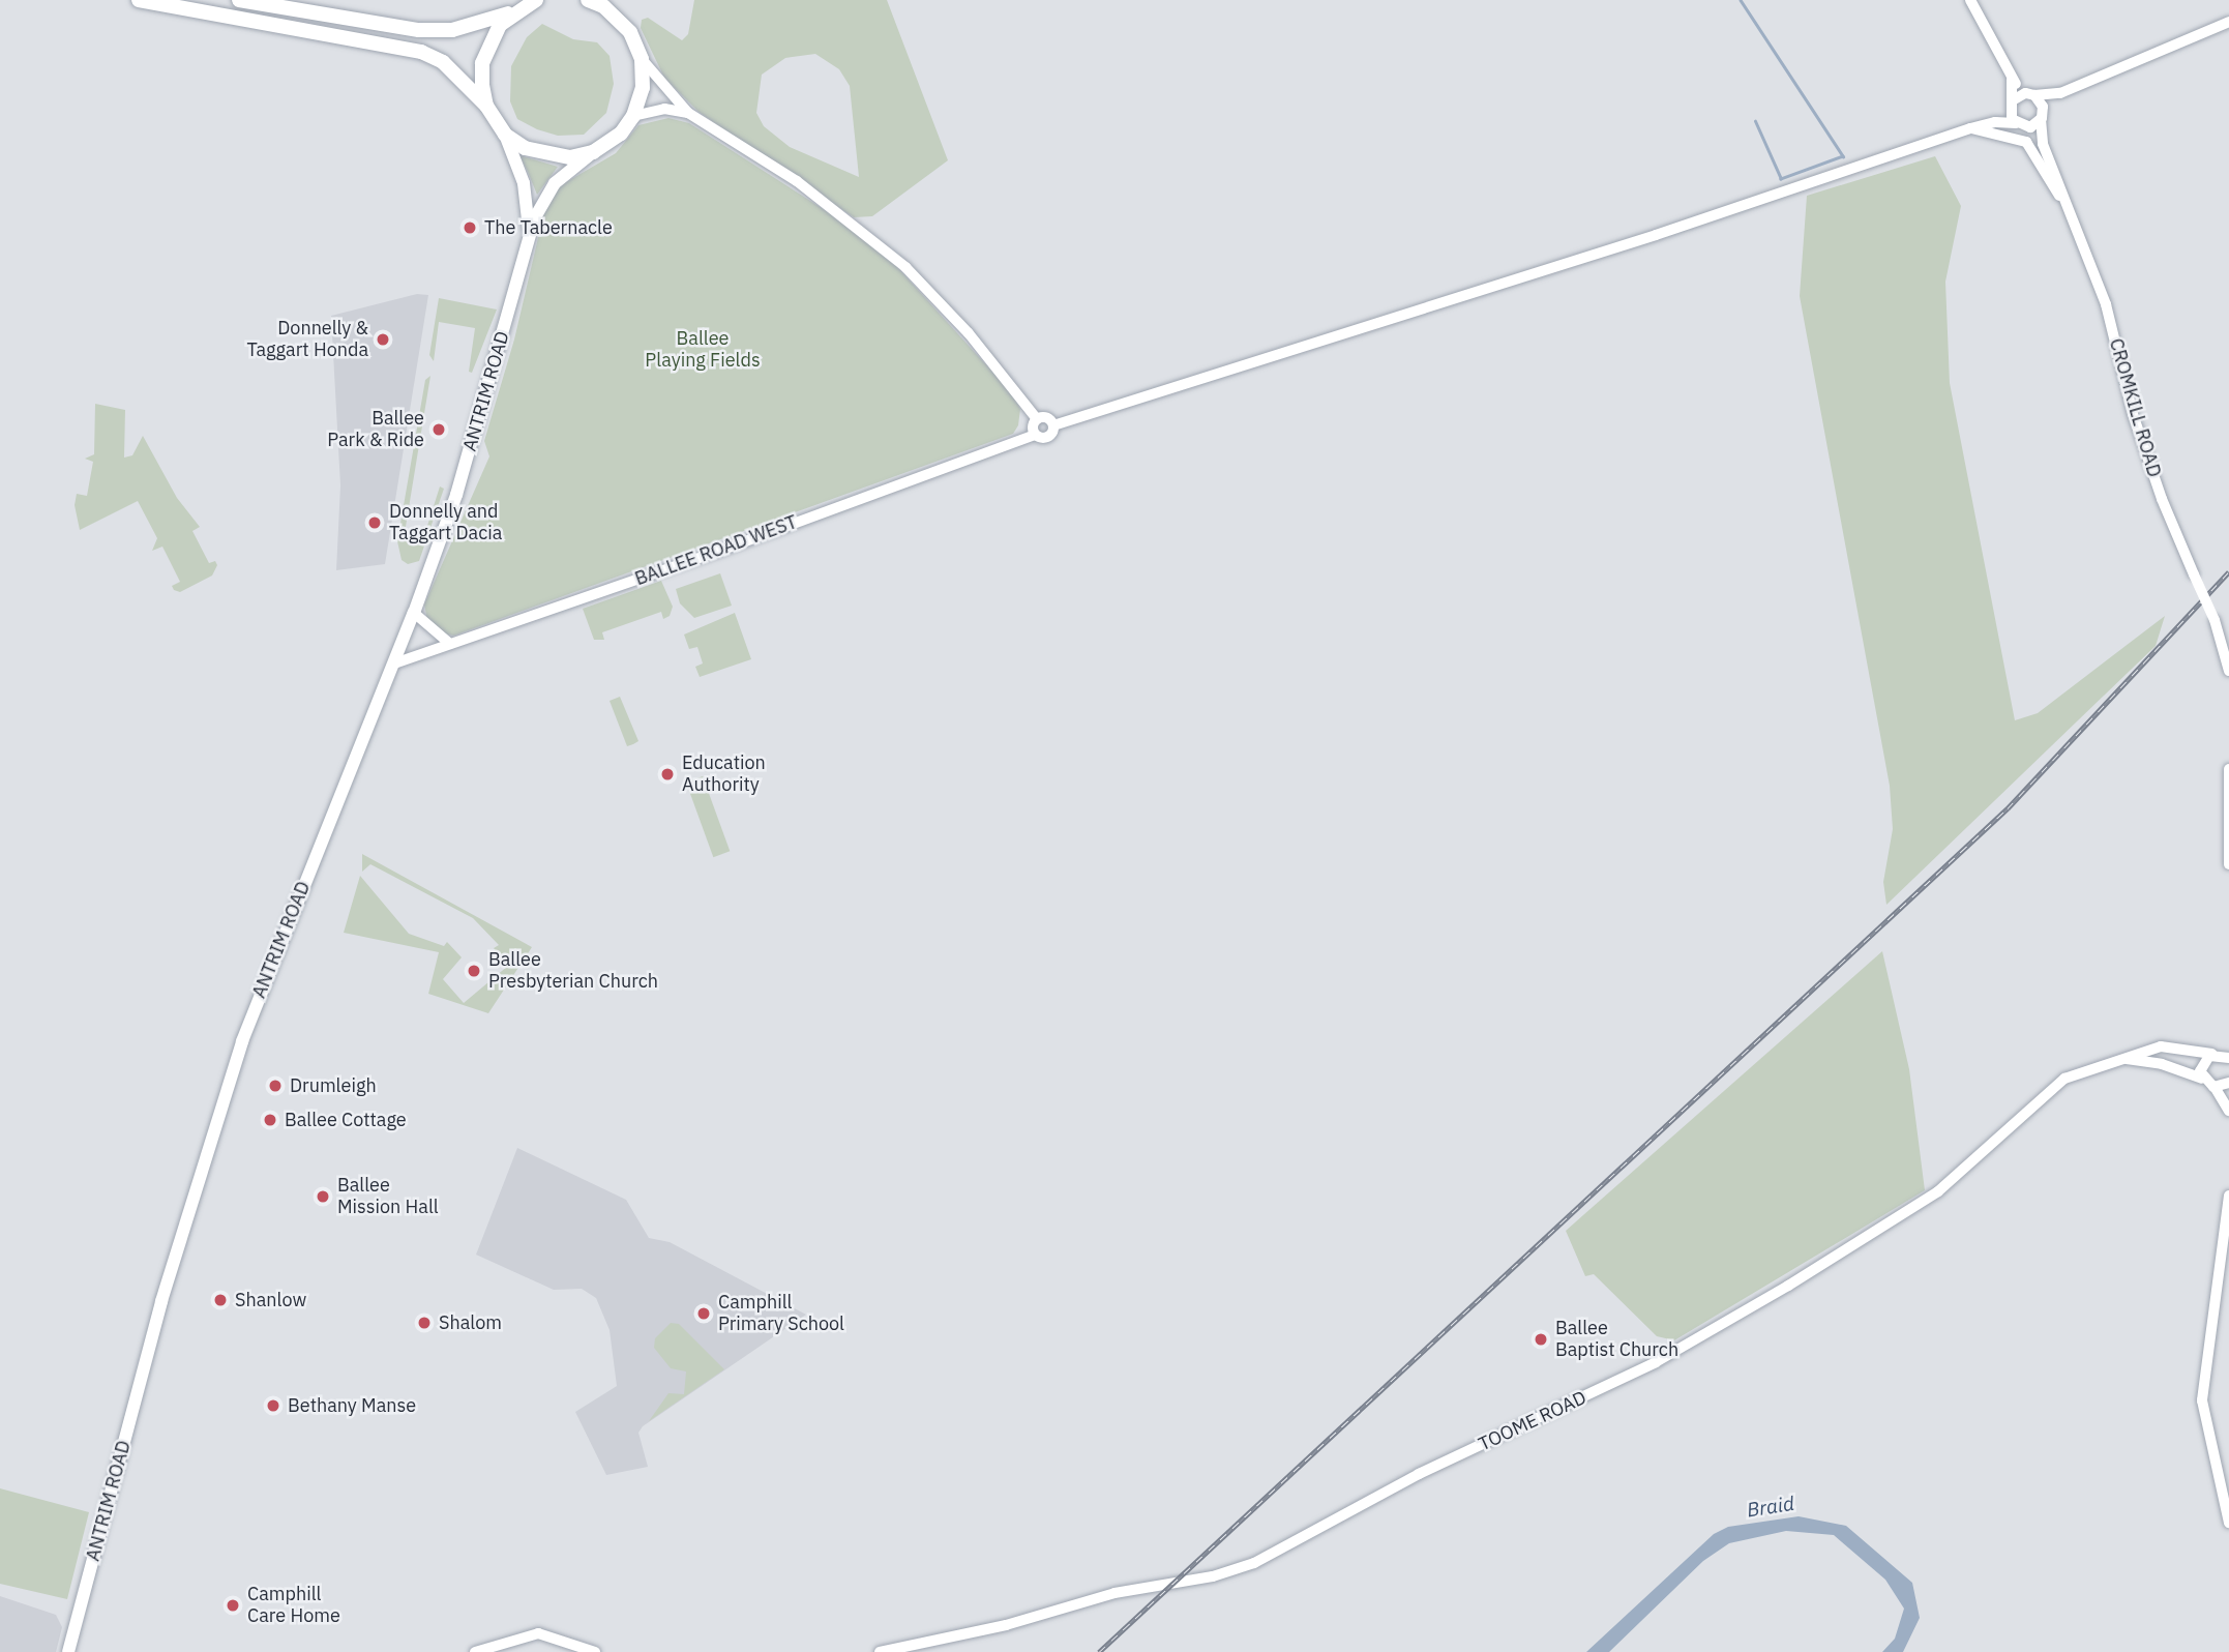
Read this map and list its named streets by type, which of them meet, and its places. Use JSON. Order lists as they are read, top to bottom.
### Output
{
  "streets": {
    "main road": ["ANTRIM ROAD"],
    "street": ["CROMKILL ROAD", "BALLEE ROAD WEST", "TOOME ROAD"]
  },
  "crossings": [
    ["ANTRIM ROAD", "BALLEE ROAD WEST"]
  ],
  "water": ["Braid"],
  "parks": ["Ballee Playing Fields"],
  "places": [
    "The Tabernacle",
    "Donnelly & Taggart Honda",
    "Ballee Park & Ride",
    "Donnelly and Taggart Dacia",
    "Education Authority",
    "Ballee Presbyterian Church",
    "Drumleigh",
    "Ballee Cottage",
    "Ballee Mission Hall",
    "Shanlow",
    "Camphill Primary School",
    "Shalom",
    "Ballee Baptist Church",
    "Bethany Manse",
    "Camphill Care Home"
  ]
}
